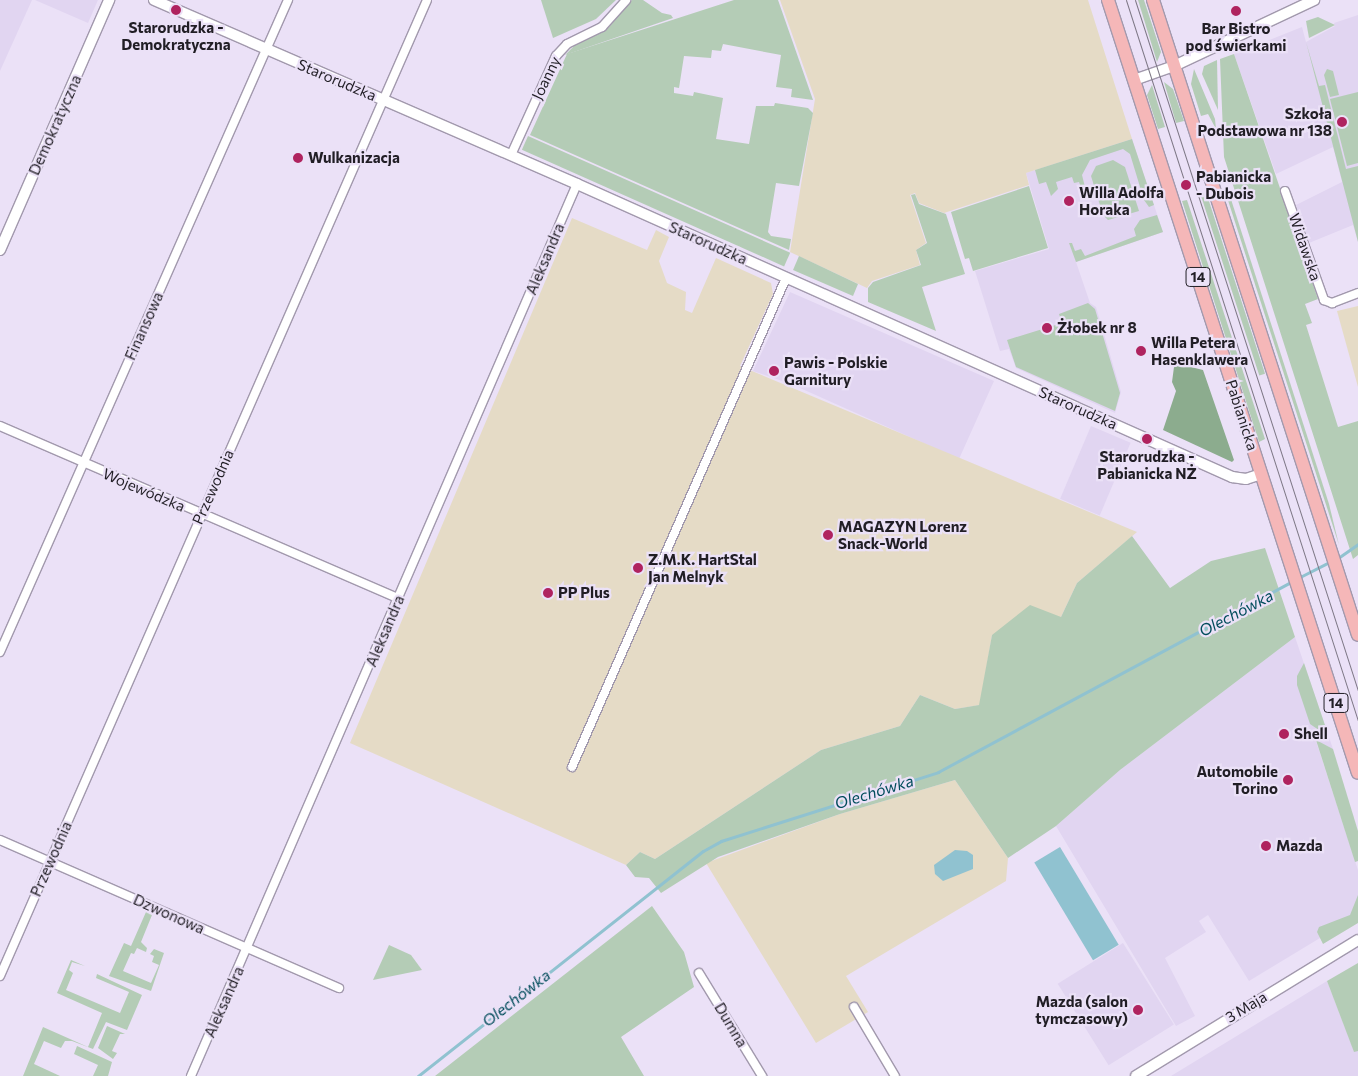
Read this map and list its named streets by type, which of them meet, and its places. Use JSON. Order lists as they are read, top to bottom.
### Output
{
  "streets": {
    "main road": ["14", "Pabianicka"],
    "street": [
      "Joanny",
      "Starorudzka",
      "Demokratyczna",
      "Widawska",
      "Aleksandra",
      "Finansowa",
      "Przewodnia",
      "Wojewódzka",
      "Dzwonowa",
      "3 Maja",
      "Dumna"
    ]
  },
  "crossings": [
    ["Joanny", "Starorudzka"],
    ["Starorudzka", "Aleksandra"],
    ["Starorudzka", "Finansowa"],
    ["Starorudzka", "Pabianicka"],
    ["Starorudzka", "Przewodnia"],
    ["Aleksandra", "Wojewódzka"],
    ["Aleksandra", "Dzwonowa"],
    ["Finansowa", "Wojewódzka"],
    ["Przewodnia", "Wojewódzka"],
    ["Przewodnia", "Dzwonowa"]
  ],
  "water": ["Olechówka"],
  "places": [
    "Starorudzka - Demokratyczna",
    "Bar Bistro pod świerkami",
    "Szkoła Podstawowa nr 138",
    "Wulkanizacja",
    "Pabianicka - Dubois",
    "Willa Adolfa Horaka",
    "Żłobek nr 8",
    "Willa Petera Hasenklawera",
    "Pawis - Polskie Garnitury",
    "Starorudzka - Pabianicka NŻ",
    "MAGAZYN Lorenz Snack-World",
    "Z.M.K. HartStal Jan Melnyk",
    "PP Plus",
    "Shell",
    "Automobile Torino",
    "Mazda",
    "Mazda (salon tymczasowy)"
  ]
}
